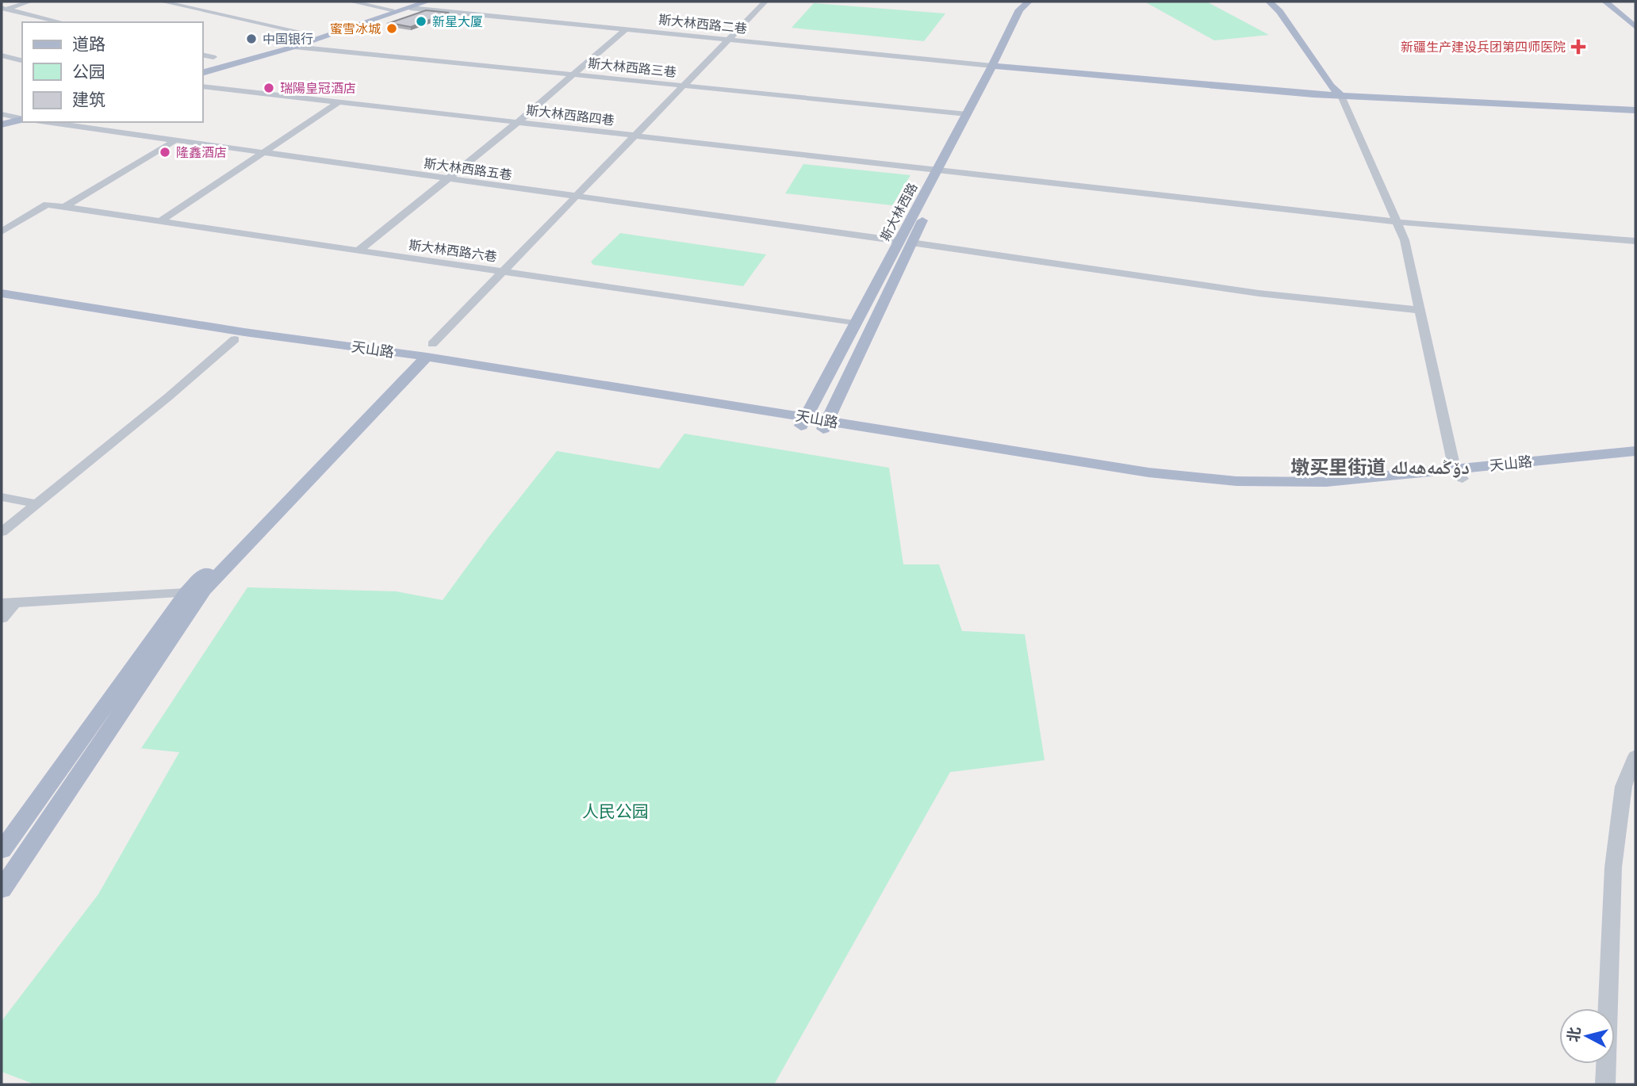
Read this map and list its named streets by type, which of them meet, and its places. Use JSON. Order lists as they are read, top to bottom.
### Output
{
  "streets": {
    "main road": ["斯大林西路", "天山路"],
    "street": [
      "斯大林西路二巷",
      "斯大林西路三巷",
      "斯大林西路四巷",
      "斯大林西路五巷",
      "斯大林西路六巷"
    ]
  },
  "crossings": [
    ["斯大林西路二巷", "斯大林西路"],
    ["斯大林西路三巷", "斯大林西路"],
    ["斯大林西路四巷", "斯大林西路"],
    ["斯大林西路五巷", "斯大林西路"],
    ["斯大林西路", "斯大林西路六巷"],
    ["斯大林西路", "天山路"]
  ],
  "districts": ["墩买里街道 دۆڭمەھەللە"],
  "parks": ["人民公园"],
  "places": {
    "other": [
      "新星大厦",
      "蜜雪冰城",
      "中国银行",
      "瑞陽皇冠酒店",
      "隆鑫酒店"
    ],
    "health": ["新疆生产建设兵团第四师医院"]
  },
  "legend": ["道路", "公园", "建筑"],
  "north": "left"
}
